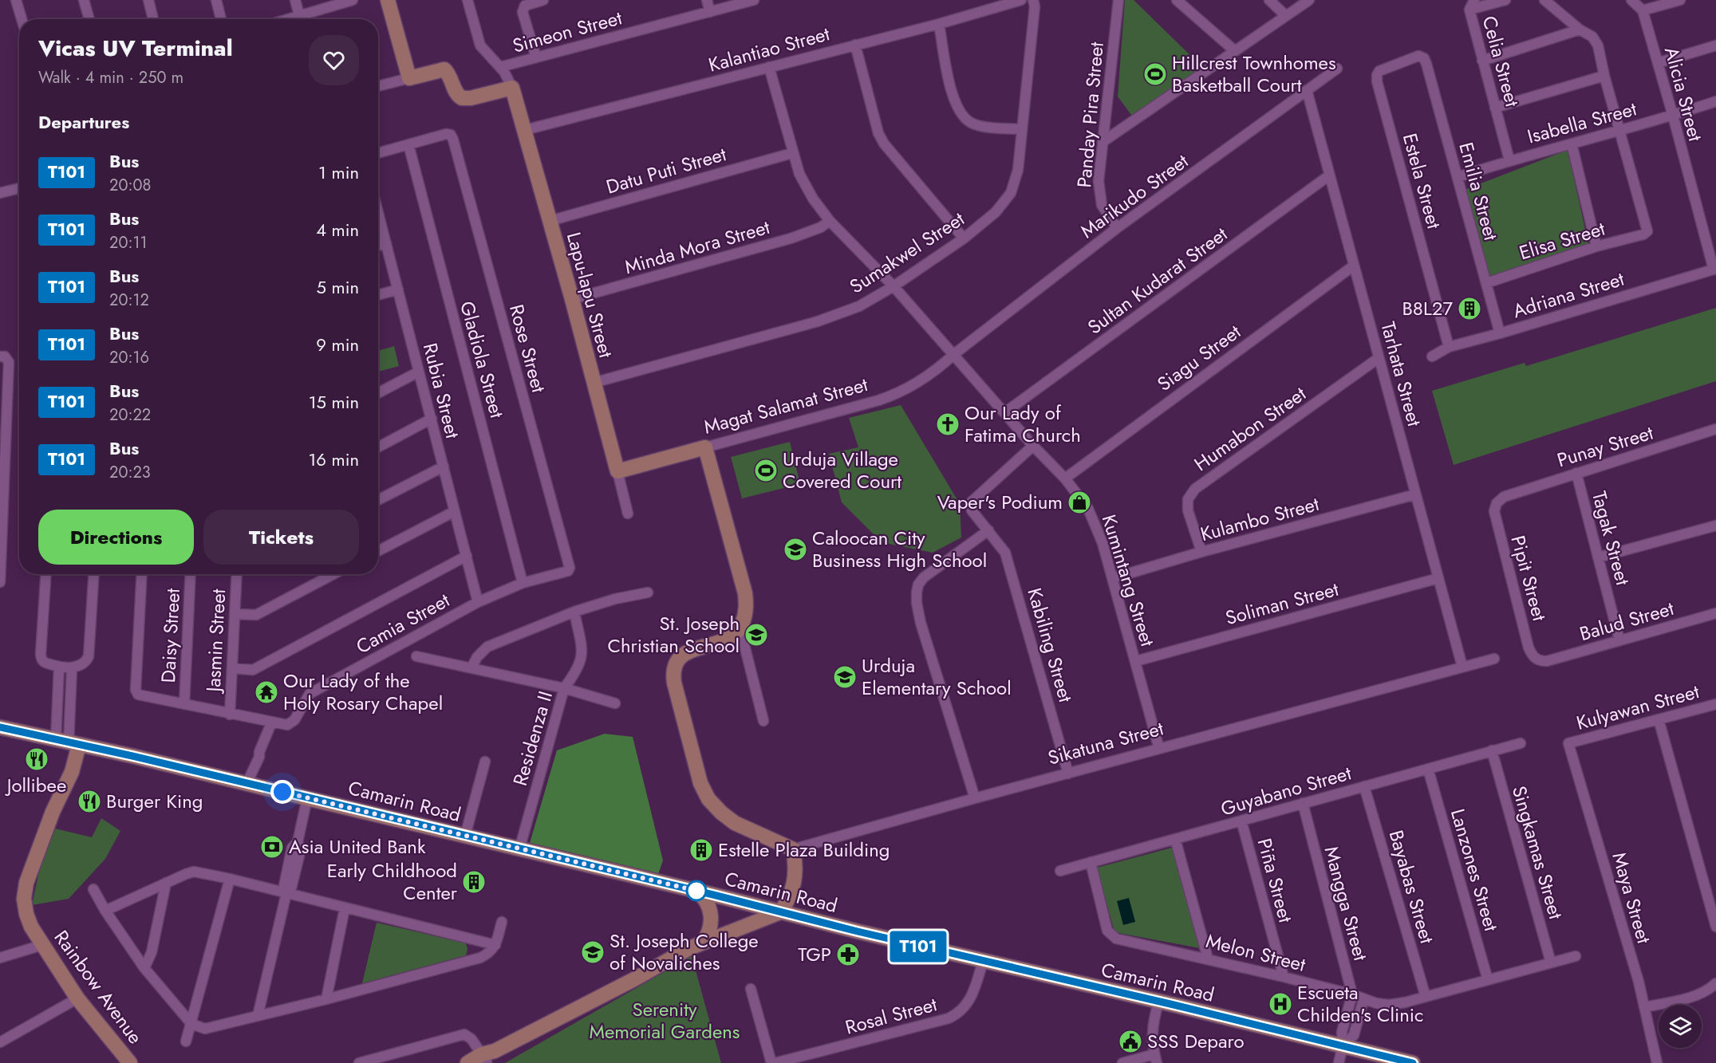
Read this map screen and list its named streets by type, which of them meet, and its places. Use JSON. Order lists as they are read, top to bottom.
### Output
{
  "streets": {
    "main road": [
      "Lapu-lapu Street",
      "Magat Salamat Street",
      "Camarin Road",
      "Rainbow Avenue"
    ],
    "street": [
      "Simeon Street",
      "Kalantiao Street",
      "Celia Street",
      "Alicia Street",
      "Panday Pira Street",
      "Isabella Street",
      "Datu Puti Street",
      "Estela Street",
      "Emilia Street",
      "Marikudo Street",
      "Elisa Street",
      "Minda Mora Street",
      "Sumakwel Street",
      "Sultan Kudarat Street",
      "Adriana Street",
      "Rose Street",
      "Siagu Street",
      "Gladiola Street",
      "Tarhata Street",
      "Rubia Street",
      "Humabon Street",
      "Punay Street",
      "Kulambo Street",
      "Tagak Street",
      "Pipit Street",
      "Kumintang Street",
      "Soliman Street",
      "Balud Street",
      "Camia Street",
      "Daisy Street",
      "Jasmin Street",
      "Kabiling Street",
      "Kulyawan Street",
      "Residenza II",
      "Sikatuna Street",
      "Guyabano Street",
      "Singkamas Street",
      "Lanzones Street",
      "Piña Street",
      "Bayabas Street",
      "Maya Street",
      "Mangga Street",
      "Melon Street",
      "Rosal Street"
    ]
  },
  "crossings": [
    ["Kalantiao Street", "Lapu-lapu Street"],
    ["Kalantiao Street", "Kumintang Street"],
    ["Celia Street", "Isabella Street"],
    ["Alicia Street", "Isabella Street"],
    ["Alicia Street", "Adriana Street"],
    ["Panday Pira Street", "Marikudo Street"],
    ["Isabella Street", "Emilia Street"],
    ["Isabella Street", "Elisa Street"],
    ["Datu Puti Street", "Lapu-lapu Street"],
    ["Datu Puti Street", "Kumintang Street"],
    ["Estela Street", "Emilia Street"],
    ["Estela Street", "Adriana Street"],
    ["Emilia Street", "Elisa Street"],
    ["Emilia Street", "Adriana Street"],
    ["Marikudo Street", "Tarhata Street"],
    ["Marikudo Street", "Magat Salamat Street"],
    ["Marikudo Street", "Kumintang Street"],
    ["Minda Mora Street", "Lapu-lapu Street"],
    ["Minda Mora Street", "Kumintang Street"],
    ["Sumakwel Street", "Lapu-lapu Street"],
    ["Sumakwel Street", "Kumintang Street"],
    ["Sultan Kudarat Street", "Tarhata Street"],
    ["Sultan Kudarat Street", "Kumintang Street"],
    ["Lapu-lapu Street", "Magat Salamat Street"],
    ["Rose Street", "Gladiola Street"],
    ["Rose Street", "Camia Street"],
    ["Siagu Street", "Tarhata Street"],
    ["Siagu Street", "Kumintang Street"],
    ["Gladiola Street", "Camia Street"],
    ["Tarhata Street", "Humabon Street"],
    ["Tarhata Street", "Kulambo Street"],
    ["Tarhata Street", "Soliman Street"],
    ["Tarhata Street", "Sikatuna Street"],
    ["Rubia Street", "Camia Street"],
    ["Magat Salamat Street", "Kumintang Street"],
    ["Humabon Street", "Kulambo Street"],
    ["Punay Street", "Tagak Street"],
    ["Punay Street", "Pipit Street"],
    ["Kulambo Street", "Kumintang Street"],
    ["Tagak Street", "Balud Street"],
    ["Pipit Street", "Balud Street"],
    ["Kumintang Street", "Soliman Street"],
    ["Kumintang Street", "Kabiling Street"],
    ["Kumintang Street", "Sikatuna Street"],
    ["Kabiling Street", "Sikatuna Street"],
    ["Kulyawan Street", "Maya Street"],
    ["Residenza II", "Camarin Road"],
    ["Guyabano Street", "Singkamas Street"],
    ["Guyabano Street", "Lanzones Street"],
    ["Guyabano Street", "Piña Street"],
    ["Guyabano Street", "Bayabas Street"],
    ["Guyabano Street", "Mangga Street"],
    ["Guyabano Street", "Melon Street"],
    ["Camarin Road", "Mangga Street"],
    ["Camarin Road", "Rainbow Avenue"],
    ["Camarin Road", "Rosal Street"],
    ["Singkamas Street", "Melon Street"],
    ["Lanzones Street", "Melon Street"],
    ["Piña Street", "Melon Street"],
    ["Bayabas Street", "Melon Street"],
    ["Mangga Street", "Melon Street"]
  ],
  "parks": ["Serenity Memorial Gardens"],
  "places": {
    "sports": ["Hillcrest Townhomes Basketball Court", "Urduja Village Covered Court"],
    "building": ["B8L27", "Estelle Plaza Building", "Early Childhood Center"],
    "church": ["Our Lady of Fatima Church"],
    "shop": ["Vaper's Podium"],
    "school or university": [
      "Caloocan City Business High School",
      "St. Joseph Christian School",
      "Urduja Elementary School",
      "St. Joseph College of Novaliches"
    ],
    "temple": ["Our Lady of the Holy Rosary Chapel"],
    "restaurant": ["Jollibee", "Burger King"],
    "bank": ["Asia United Bank"],
    "pharmacy": ["TGP"],
    "hospital": ["Escueta Childen's Clinic"],
    "public building": ["SSS Deparo"]
  },
  "lines": ["bus line T101"],
  "page": {
    "on_map": "T101",
    "heading": [
      ["Vicas UV Terminal", "Walk · 4 min · 250 m"],
      "Departures"
    ],
    "list": [
      {
        "mark": "T101",
        "name": "Bus",
        "note": "20:08",
        "value": "1 min"
      },
      {
        "mark": "T101",
        "name": "Bus",
        "note": "20:11",
        "value": "4 min"
      },
      {
        "mark": "T101",
        "name": "Bus",
        "note": "20:12",
        "value": "5 min"
      },
      {
        "mark": "T101",
        "name": "Bus",
        "note": "20:16",
        "value": "9 min"
      },
      {
        "mark": "T101",
        "name": "Bus",
        "note": "20:22",
        "value": "15 min"
      },
      {
        "mark": "T101",
        "name": "Bus",
        "note": "20:23",
        "value": "16 min"
      }
    ],
    "buttons": ["Directions", "Tickets"]
  }
}
